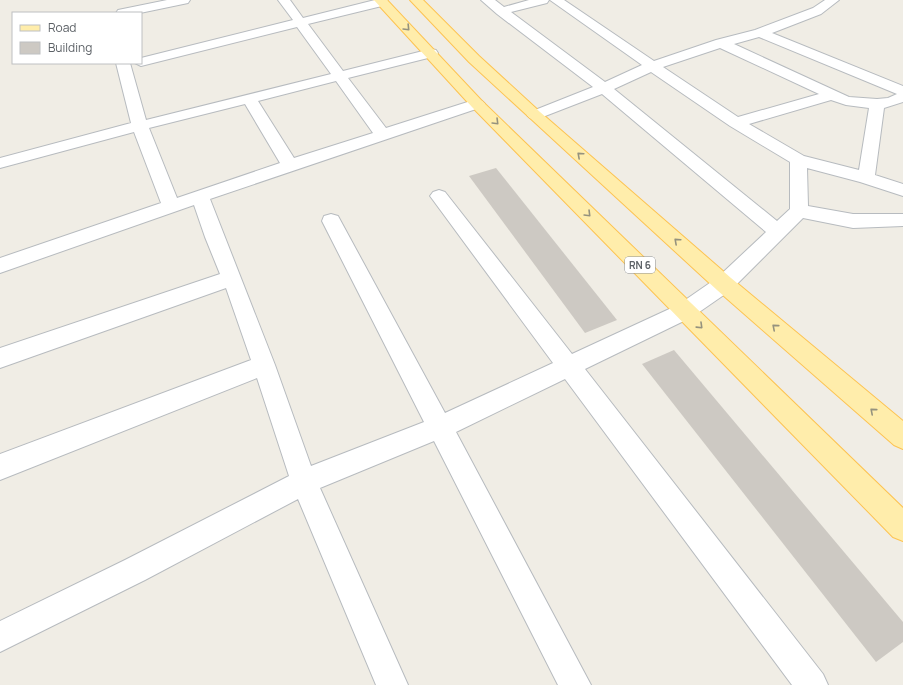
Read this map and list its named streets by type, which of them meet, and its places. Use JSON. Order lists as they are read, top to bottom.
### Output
{
  "streets": {
    "main road": ["RN 6"]
  },
  "legend": ["Road", "Building"]
}
